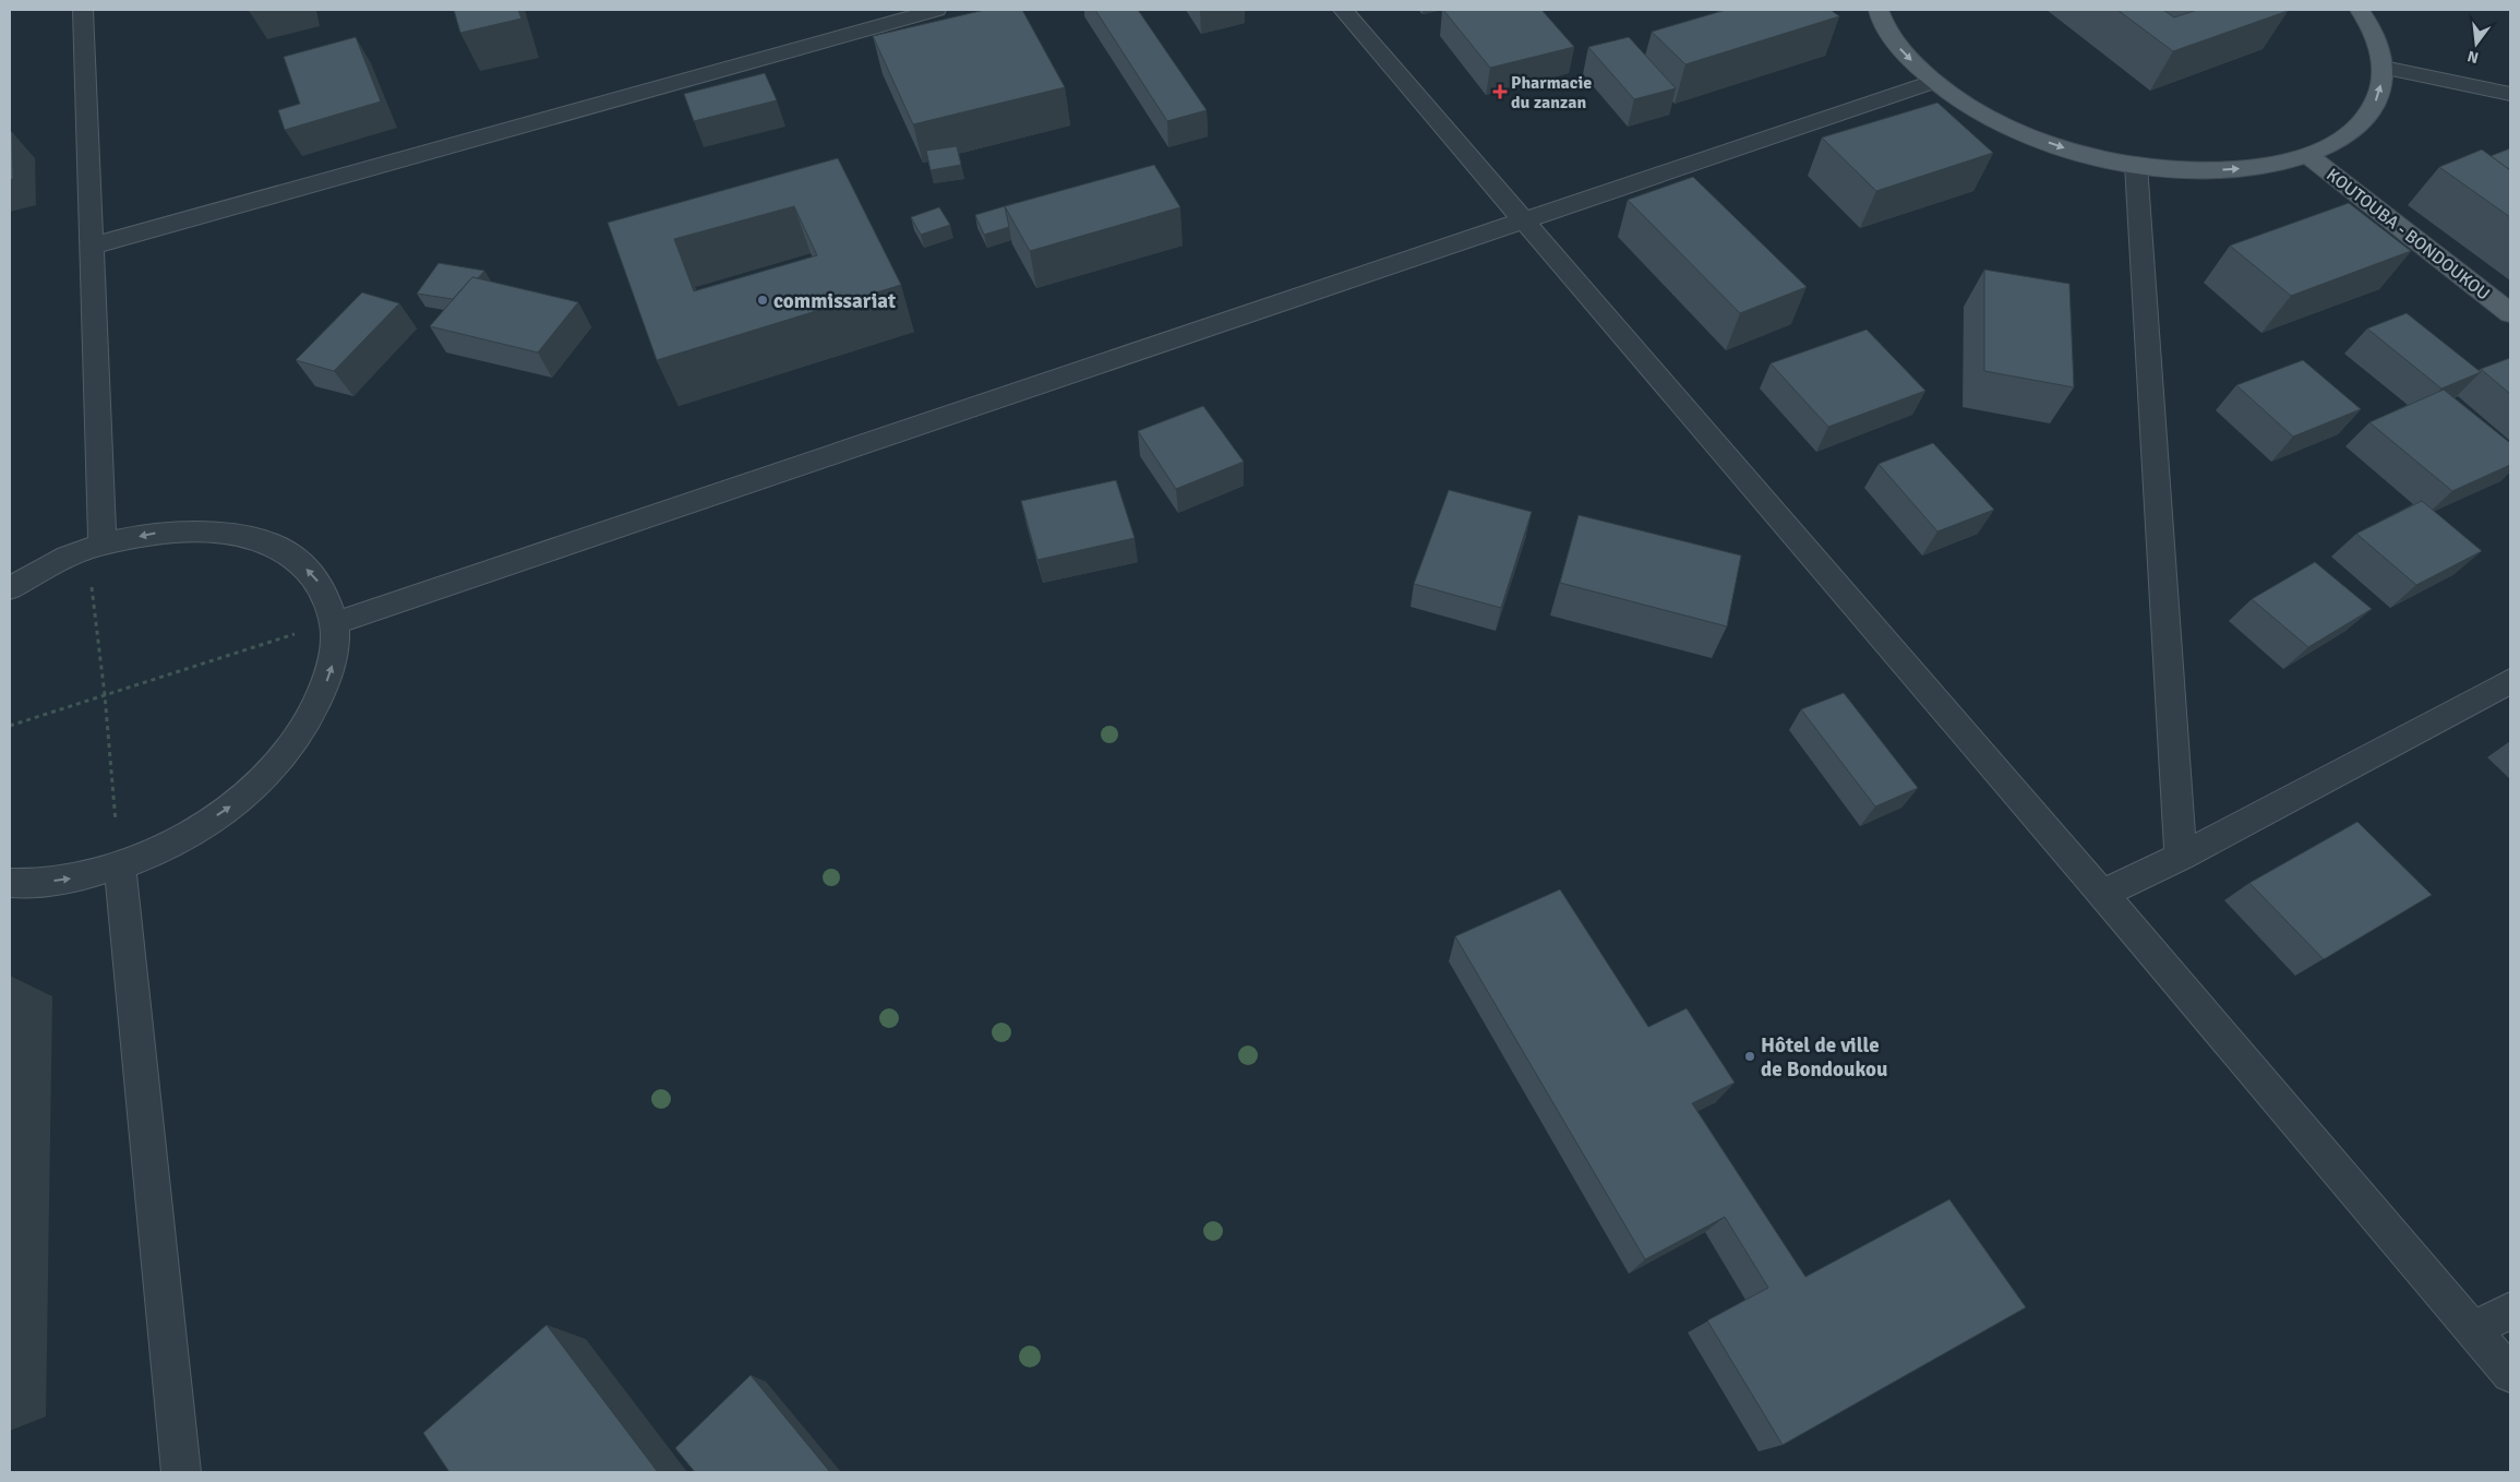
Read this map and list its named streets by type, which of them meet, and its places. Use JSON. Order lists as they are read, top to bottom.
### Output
{
  "streets": {
    "main road": ["KOUTOUBA - BONDOUKOU"]
  },
  "places": {
    "health": ["Pharmacie du zanzan"],
    "other": ["commissariat", "Hôtel de ville de Bondoukou"]
  },
  "north": "bottom"
}
